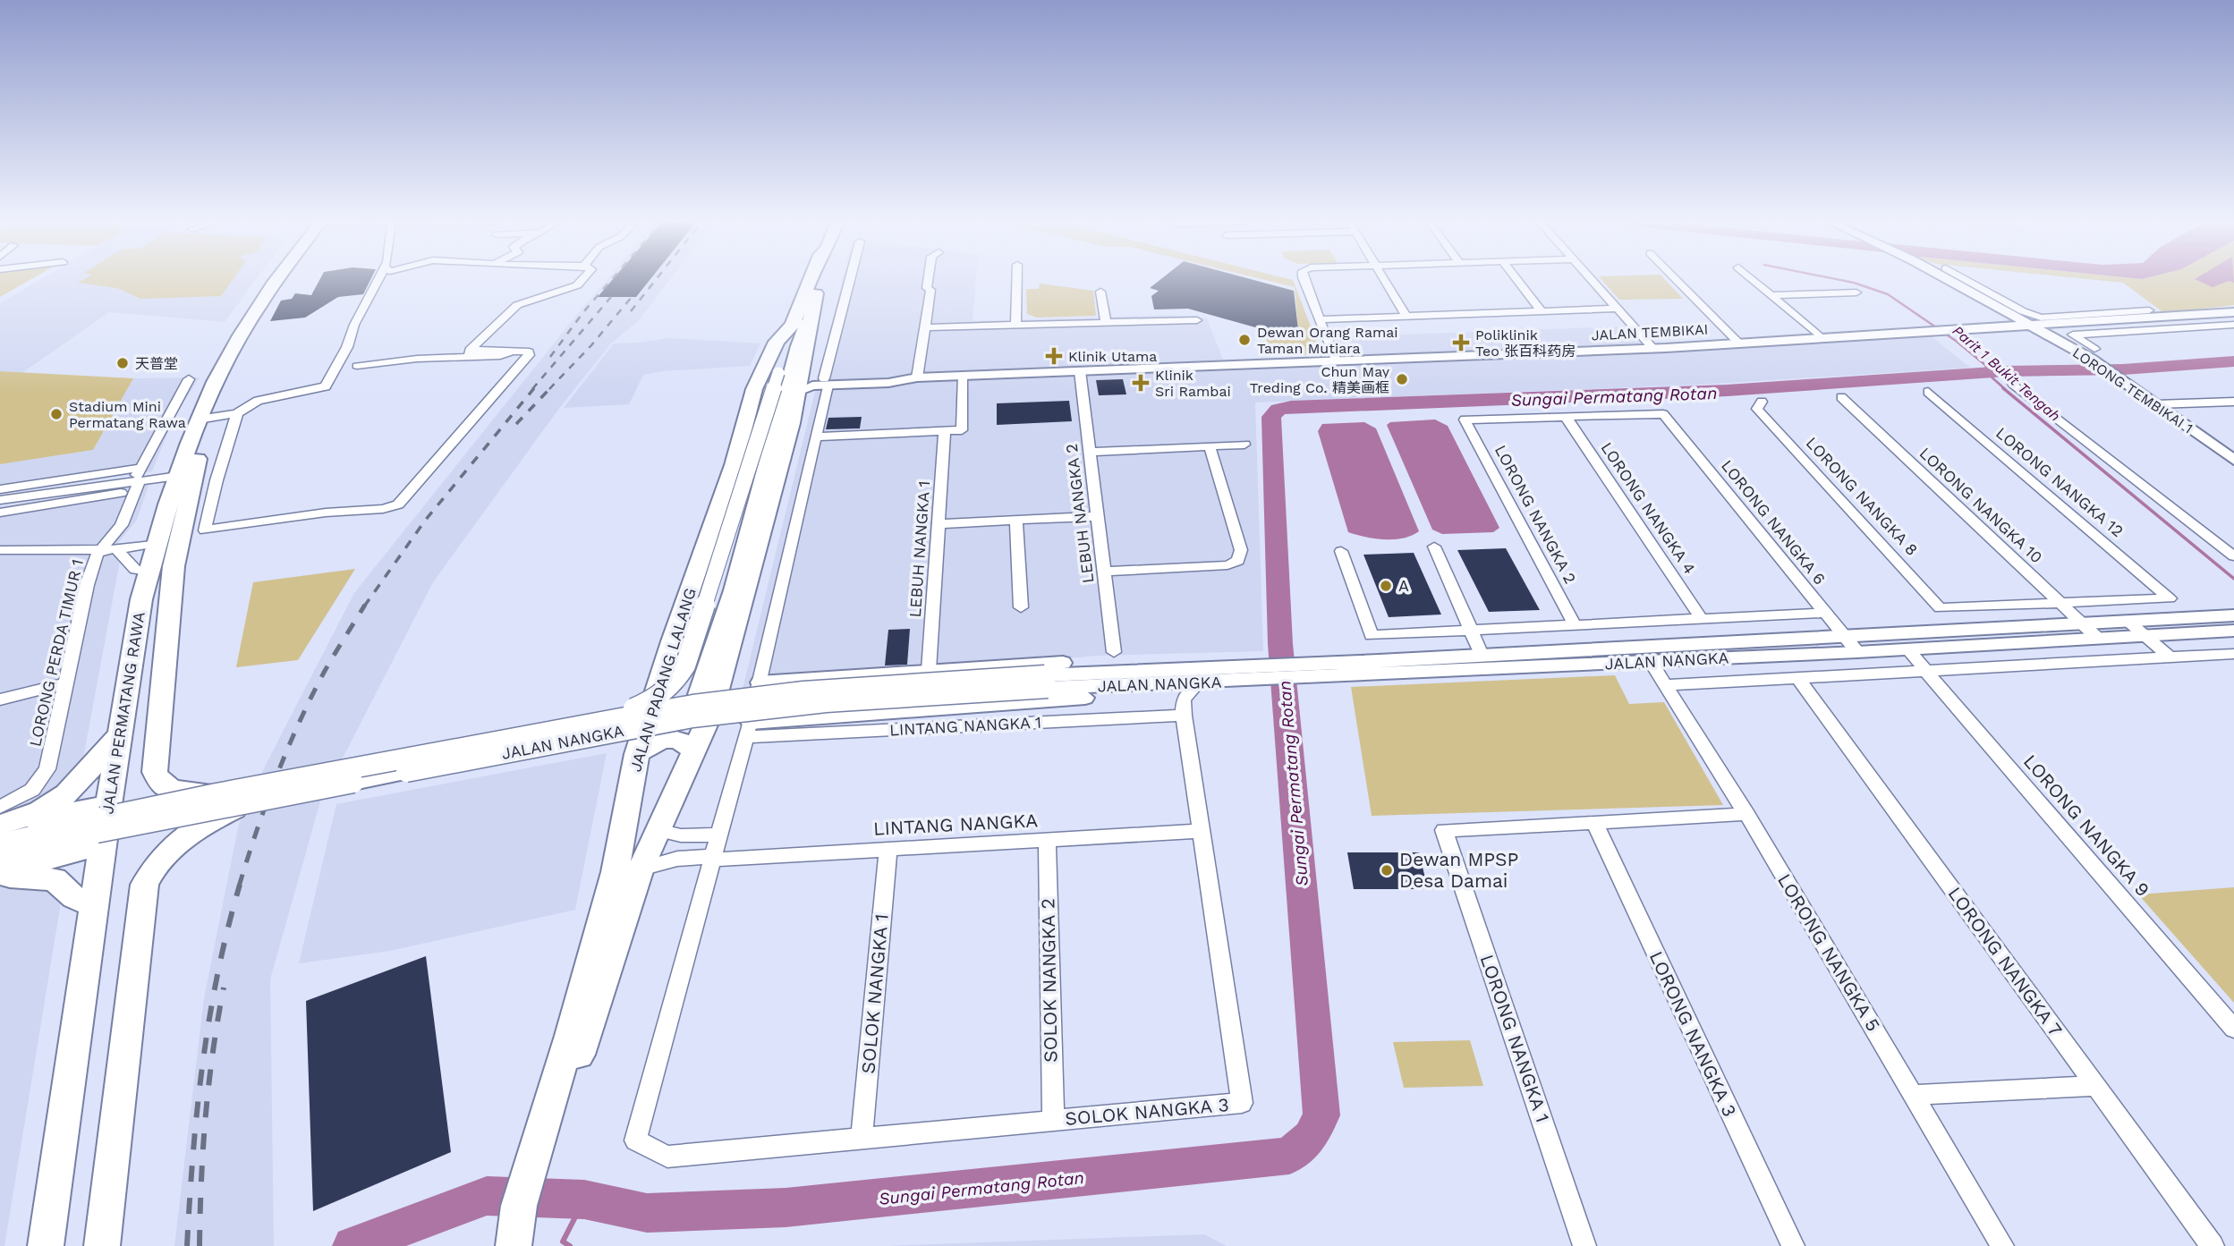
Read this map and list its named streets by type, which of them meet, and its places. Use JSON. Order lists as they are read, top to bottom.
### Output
{
  "streets": {
    "main road": ["JALAN PADANG LALANG", "JALAN PERMATANG RAWA"],
    "street": [
      "JALAN TEMBIKAI",
      "LORONG TEMBIKAI 1",
      "LORONG NANGKA 12",
      "LORONG NANGKA 8",
      "LORONG NANGKA 10",
      "LORONG NANGKA 4",
      "LEBUH NANGKA 2",
      "LORONG NANGKA 2",
      "LORONG NANGKA 6",
      "LEBUH NANGKA 1",
      "LORONG PERDA TIMUR 1",
      "JALAN NANGKA",
      "LINTANG NANGKA 1",
      "LINTANG NANGKA",
      "LORONG NANGKA 9",
      "LORONG NANGKA 5",
      "LORONG NANGKA 7",
      "SOLOK NANGKA 2",
      "SOLOK NANGKA 1",
      "LORONG NANGKA 3",
      "LORONG NANGKA 1",
      "SOLOK NANGKA 3"
    ]
  },
  "crossings": [
    ["JALAN TEMBIKAI", "LORONG TEMBIKAI 1"],
    ["JALAN TEMBIKAI", "LEBUH NANGKA 2"],
    ["JALAN TEMBIKAI", "JALAN PADANG LALANG"],
    ["LORONG NANGKA 12", "LORONG NANGKA 8"],
    ["LORONG NANGKA 12", "LORONG NANGKA 10"],
    ["LORONG NANGKA 8", "LORONG NANGKA 10"],
    ["LORONG NANGKA 10", "JALAN NANGKA"],
    ["LORONG NANGKA 4", "LORONG NANGKA 2"],
    ["LORONG NANGKA 4", "LORONG NANGKA 6"],
    ["LORONG NANGKA 2", "LORONG NANGKA 6"],
    ["LORONG NANGKA 6", "JALAN NANGKA"],
    ["JALAN NANGKA", "JALAN PADANG LALANG"],
    ["JALAN NANGKA", "JALAN PERMATANG RAWA"],
    ["JALAN NANGKA", "LORONG NANGKA 9"],
    ["JALAN NANGKA", "LORONG NANGKA 5"],
    ["JALAN NANGKA", "SOLOK NANGKA 3"],
    ["JALAN PADANG LALANG", "LINTANG NANGKA"],
    ["LINTANG NANGKA 1", "SOLOK NANGKA 3"],
    ["LINTANG NANGKA", "SOLOK NANGKA 2"],
    ["LINTANG NANGKA", "SOLOK NANGKA 1"],
    ["LINTANG NANGKA", "SOLOK NANGKA 3"],
    ["SOLOK NANGKA 2", "SOLOK NANGKA 3"],
    ["SOLOK NANGKA 1", "SOLOK NANGKA 3"],
    ["LORONG NANGKA 3", "LORONG NANGKA 1"]
  ],
  "water": ["Parit 1 Bukit Tengah", "Sungai Permatang Rotan"],
  "places": {
    "other": [
      "Dewan Orang Ramai Taman Mutiara",
      "天普堂",
      "Chun May Treding Co. 精美画框",
      "Stadium Mini Permatang Rawa",
      "A",
      "Dewan MPSP Desa Damai"
    ],
    "health": ["Poliklinik Teo 张百科药房", "Klinik Utama", "Klinik Sri Rambai"]
  }
}
